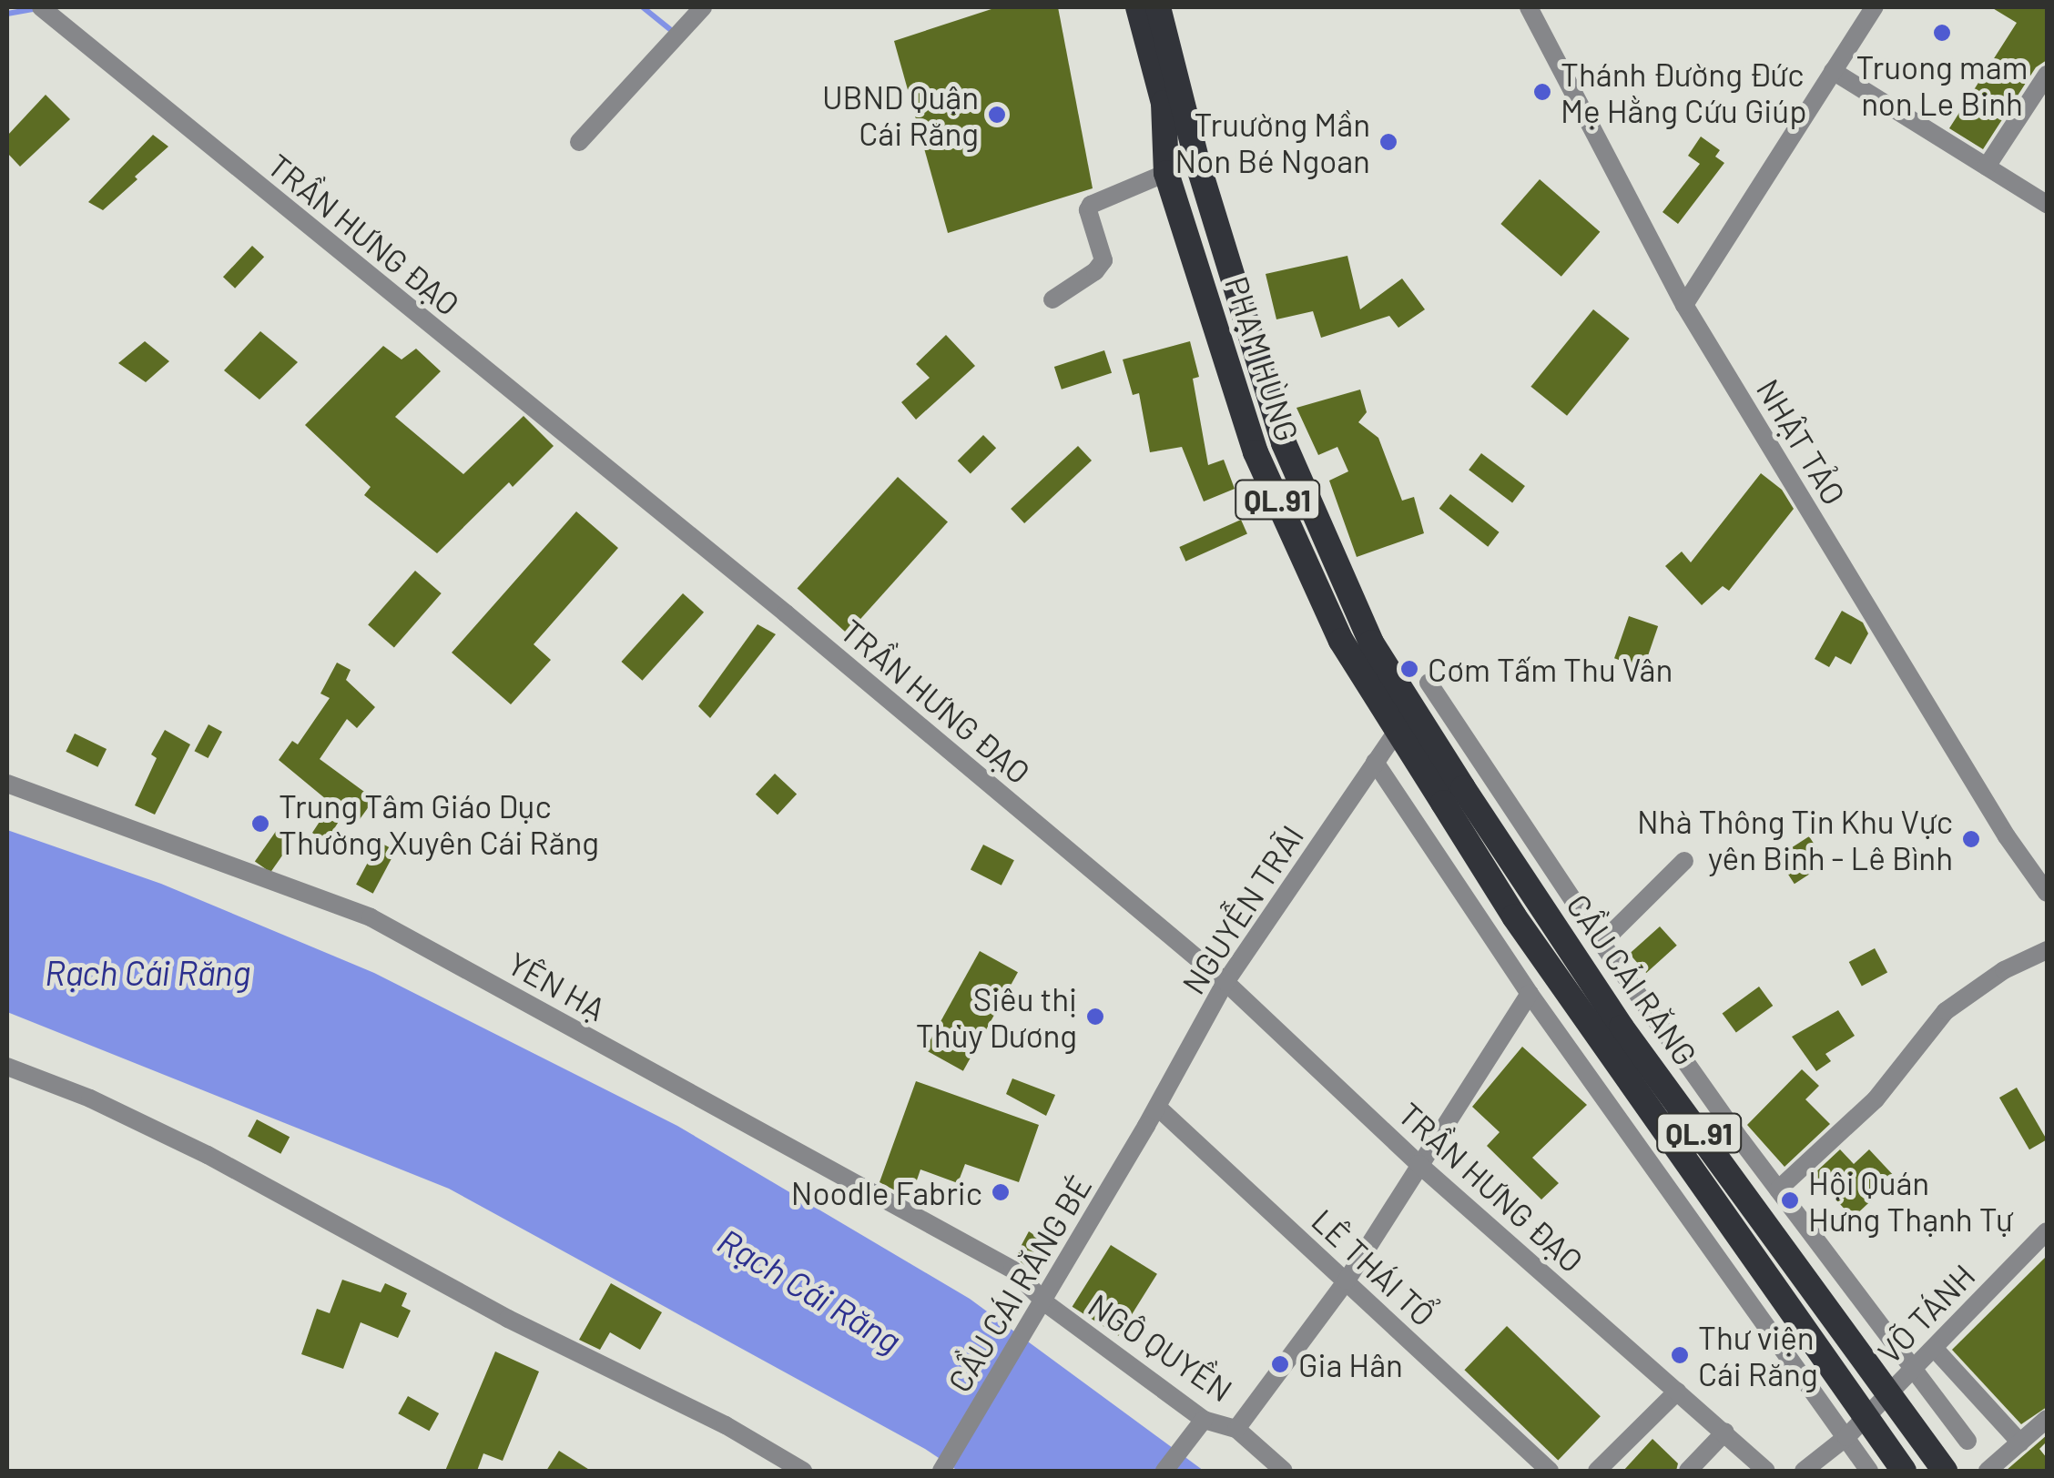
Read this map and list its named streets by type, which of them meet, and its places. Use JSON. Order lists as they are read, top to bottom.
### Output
{
  "streets": {
    "highway": ["PHẠM HÙNG", "QL.91", "CẦU CÁI RĂNG"],
    "street": [
      "TRẦN HƯNG ĐẠO",
      "NHẬT TẢO",
      "NGUYỄN TRÃI",
      "YÊN HẠ",
      "LÊ THÁI TỔ",
      "CẦU CÁI RĂNG BÉ",
      "VÕ TÁNH",
      "NGÔ QUYỀN"
    ]
  },
  "crossings": [
    ["TRẦN HƯNG ĐẠO", "NGUYỄN TRÃI"],
    ["PHẠM HÙNG", "NGUYỄN TRÃI"],
    ["PHẠM HÙNG", "CẦU CÁI RĂNG"],
    ["NGUYỄN TRÃI", "LÊ THÁI TỔ"],
    ["NGUYỄN TRÃI", "CẦU CÁI RĂNG BÉ"],
    ["YÊN HẠ", "NGÔ QUYỀN"]
  ],
  "water": ["Rạch Cái Răng"],
  "places": [
    "Truong mam non Le Binh",
    "Thánh Đường Đức Mẹ Hằng Cứu Giúp",
    "UBND Quận Cái Răng",
    "Truường Mần Non Bé Ngoan",
    "Cơm Tấm Thu Vân",
    "Trung Tâm Giáo Dục Thường Xuyên Cái Răng",
    "Nhà Thông Tin Khu Vực yên Binh - Lê Bình",
    "Siêu thị Thùy Dương",
    "Noodle Fabric",
    "Hội Quán Hưng Thạnh Tự",
    "Thư viện Cái Răng",
    "Gia Hân"
  ]
}
